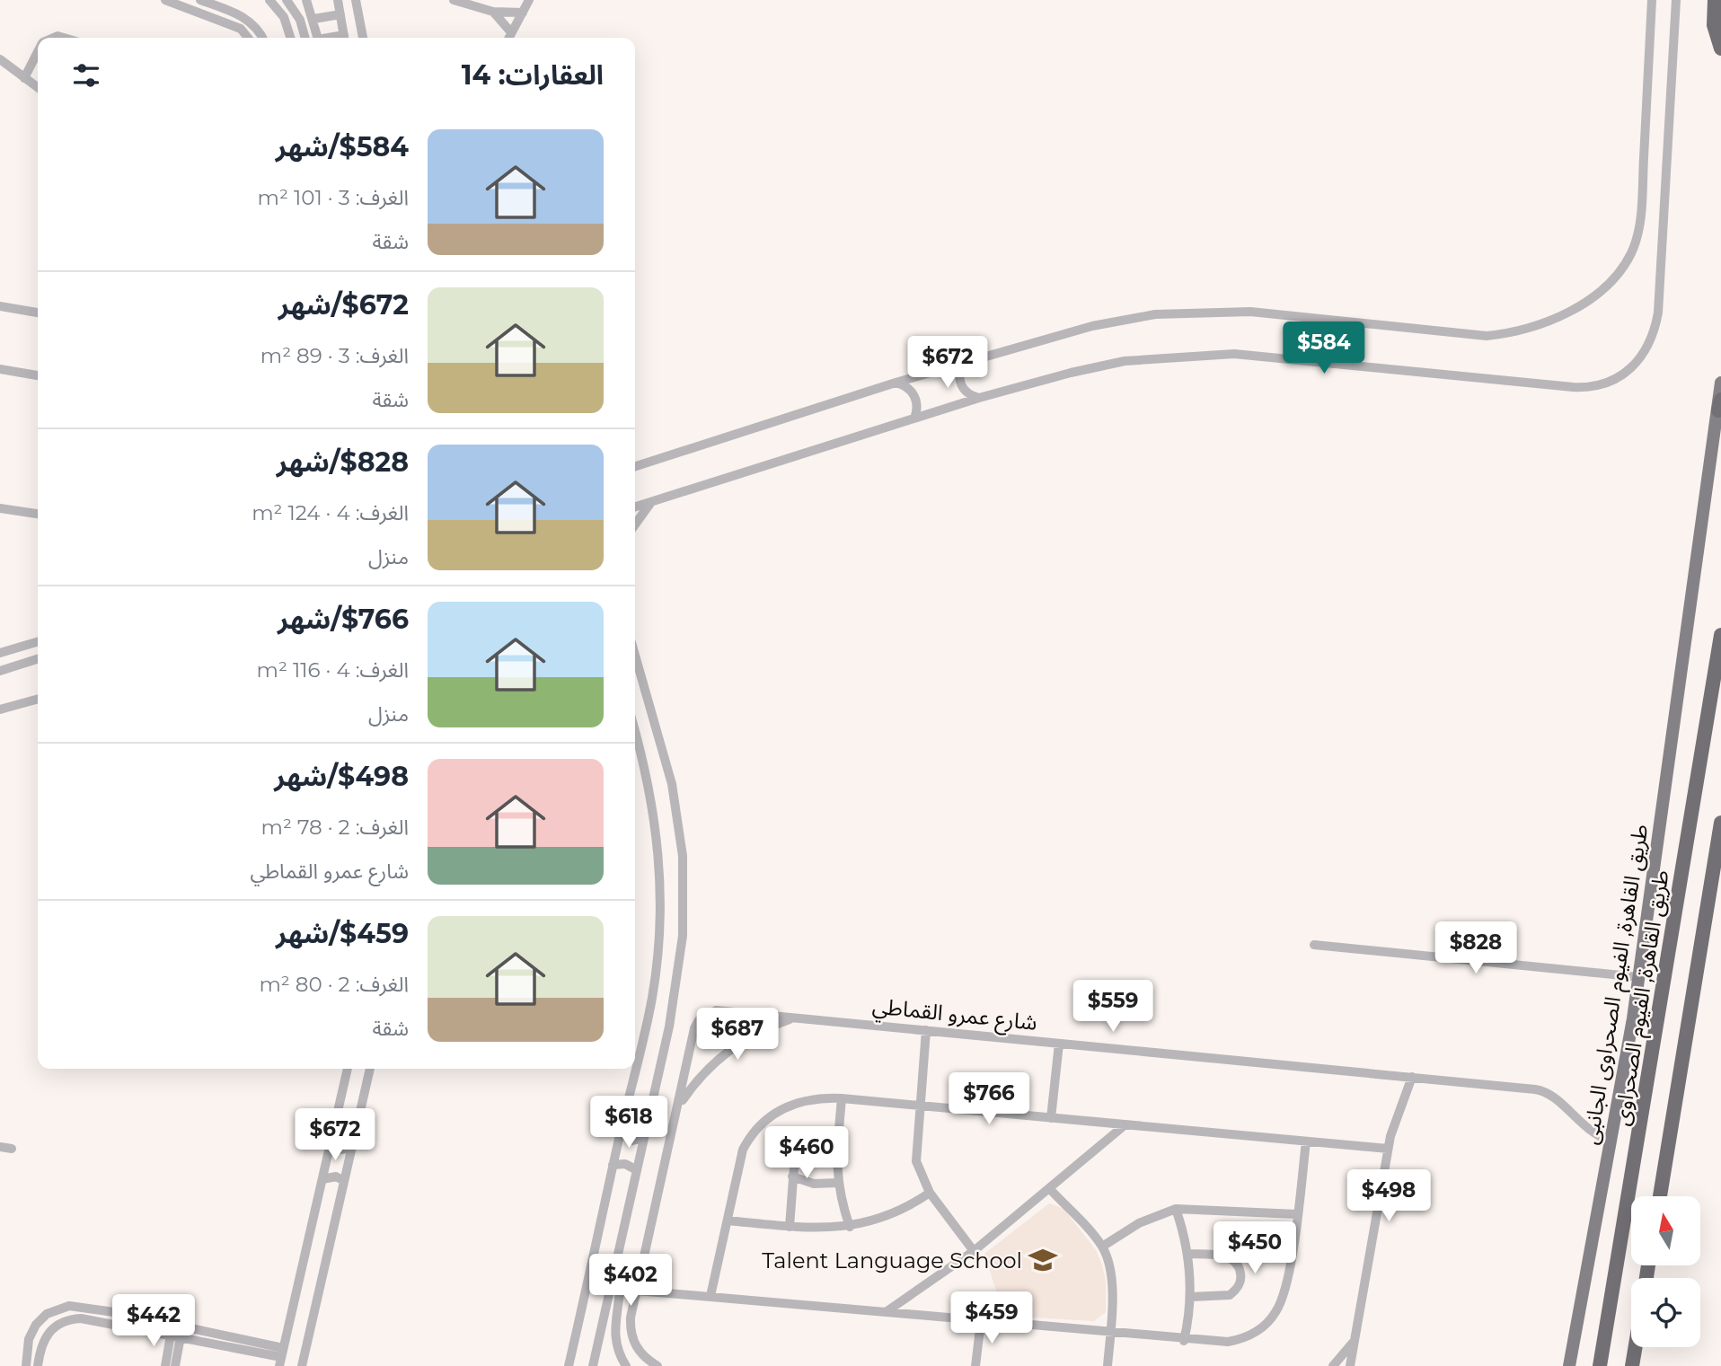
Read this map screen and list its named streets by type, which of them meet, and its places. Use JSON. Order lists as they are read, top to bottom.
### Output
{
  "streets": {
    "highway": ["طريق القاهرة, الفيوم الصحراوى"],
    "main road": ["طريق القاهرة, الفيوم الصحراوى الجانبى"],
    "street": ["شارع عمرو القماطي"]
  },
  "crossings": [
    ["طريق القاهرة, الفيوم الصحراوى الجانبى", "شارع عمرو القماطي"]
  ],
  "places": {
    "school or university": ["Talent Language School"]
  },
  "north": "top",
  "page": {
    "heading": "العقارات: 14",
    "list": [
      {
        "name": "$584/شهر",
        "note": "الغرف: 3 · 101 m² · شقة"
      },
      {
        "name": "$672/شهر",
        "note": "الغرف: 3 · 89 m² · شقة"
      },
      {
        "name": "$828/شهر",
        "note": "الغرف: 4 · 124 m² · منزل"
      },
      {
        "name": "$766/شهر",
        "note": "الغرف: 4 · 116 m² · منزل"
      },
      {
        "name": "$498/شهر",
        "note": "الغرف: 2 · 78 m² · شارع عمرو القماطي"
      },
      {
        "name": "$459/شهر",
        "note": "الغرف: 2 · 80 m² · شقة"
      }
    ],
    "price": [
      "$584",
      "$672",
      "$828",
      "$559",
      "$687",
      "$766",
      "$618",
      "$672",
      "$460",
      "$498",
      "$450",
      "$402",
      "$459",
      "$442"
    ]
  }
}
